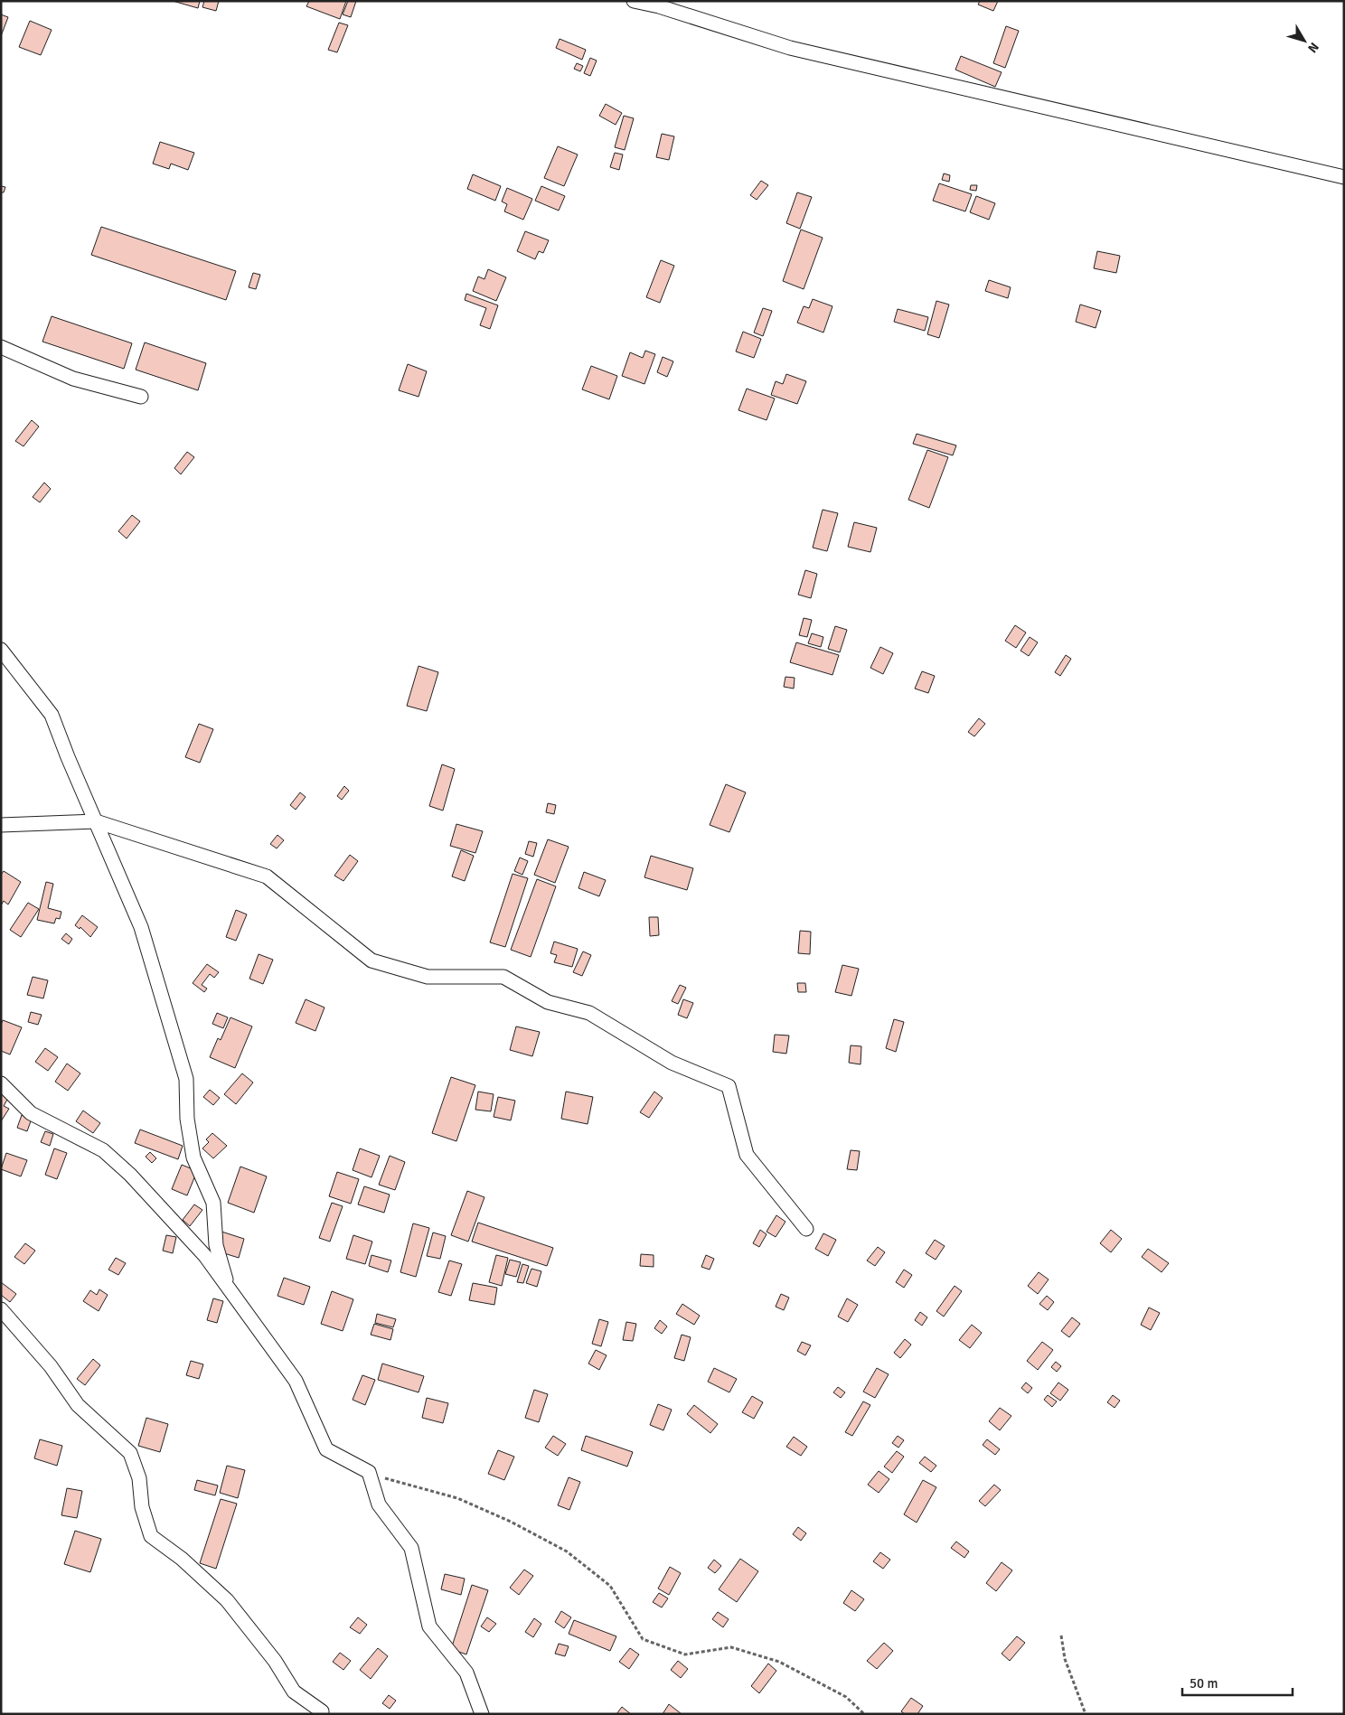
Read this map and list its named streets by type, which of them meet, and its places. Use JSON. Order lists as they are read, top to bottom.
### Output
{
  "scale_bar": "50 m",
  "north": "bottom right"
}
